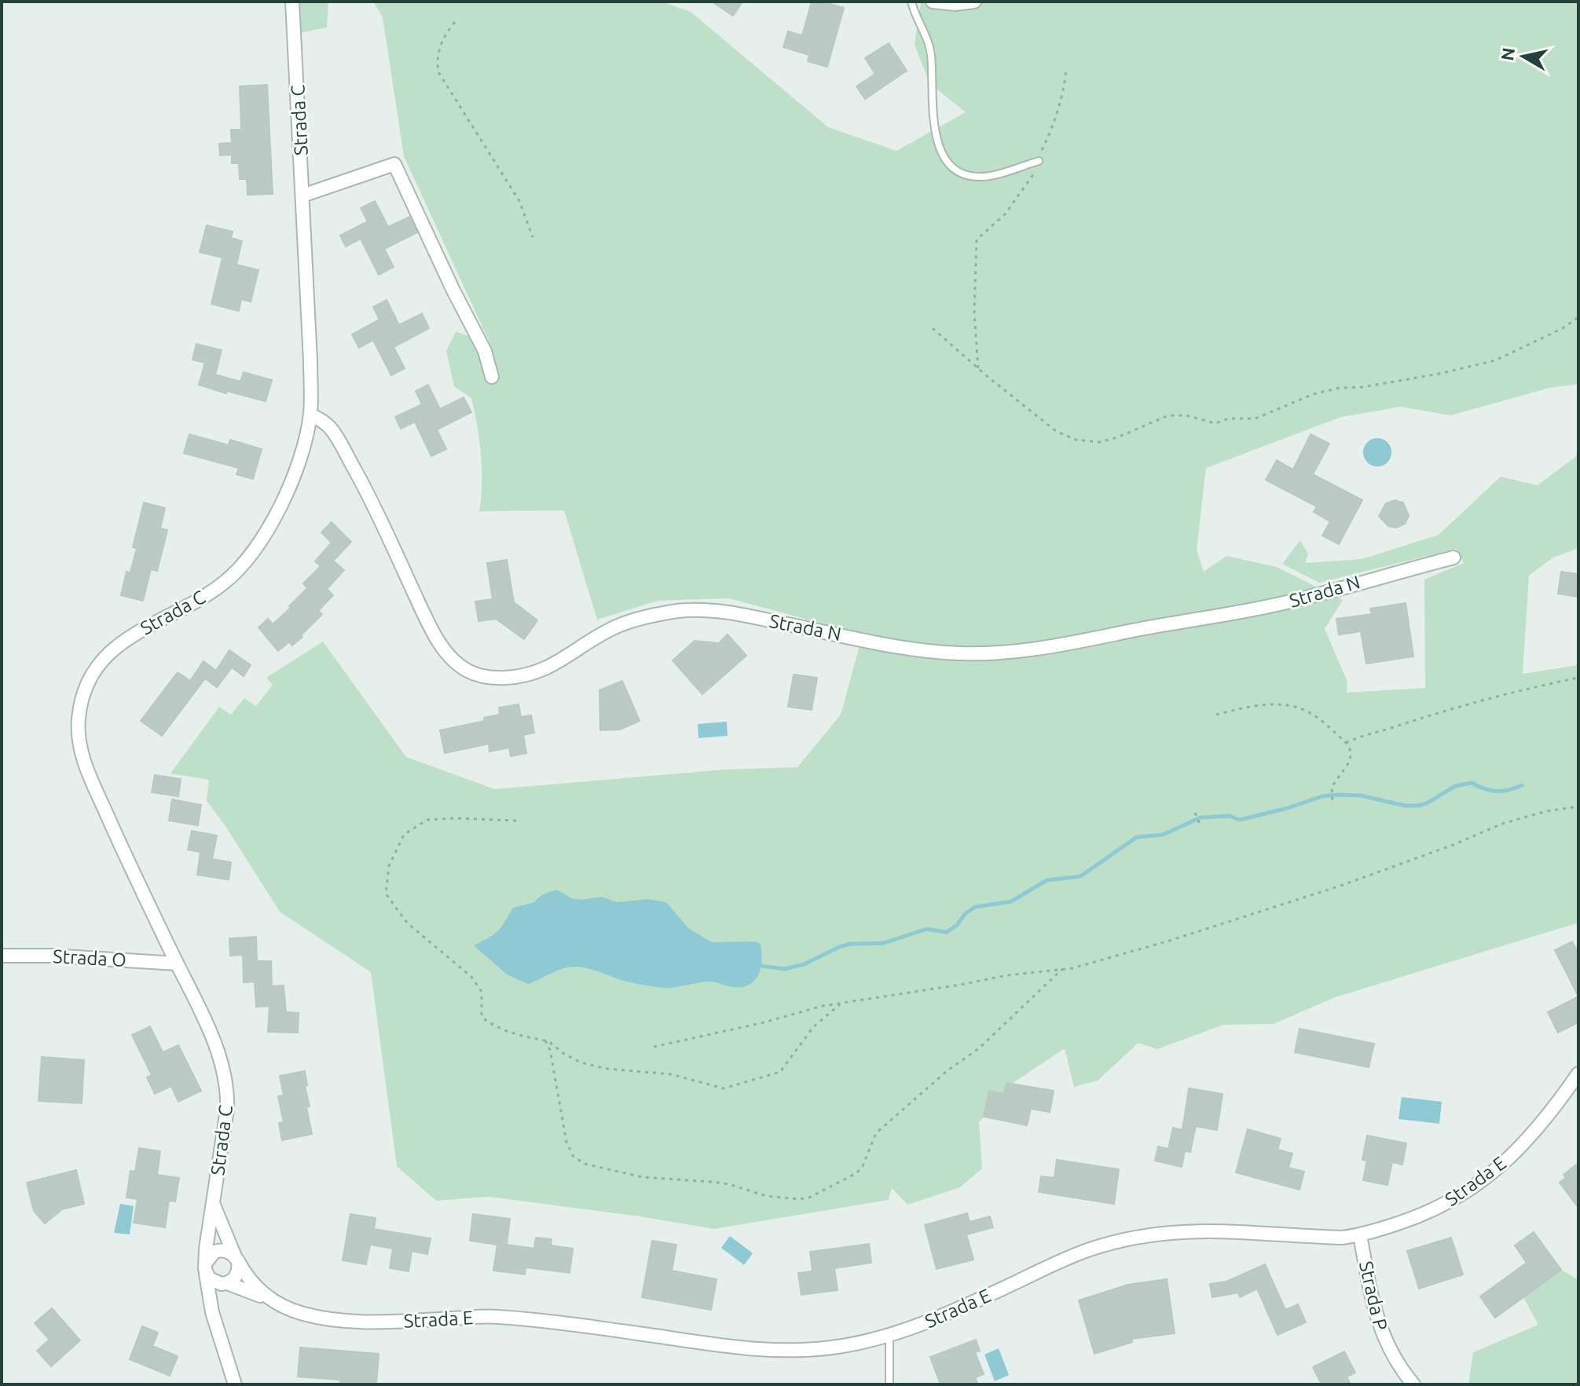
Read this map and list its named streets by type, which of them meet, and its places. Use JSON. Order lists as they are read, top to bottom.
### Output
{
  "streets": {
    "street": [
      "Strada C",
      "Strada N",
      "Strada O",
      "Strada E",
      "Strada P"
    ]
  },
  "crossings": [
    ["Strada C", "Strada N"],
    ["Strada C", "Strada O"],
    ["Strada C", "Strada E"],
    ["Strada E", "Strada P"]
  ],
  "north": "left"
}
